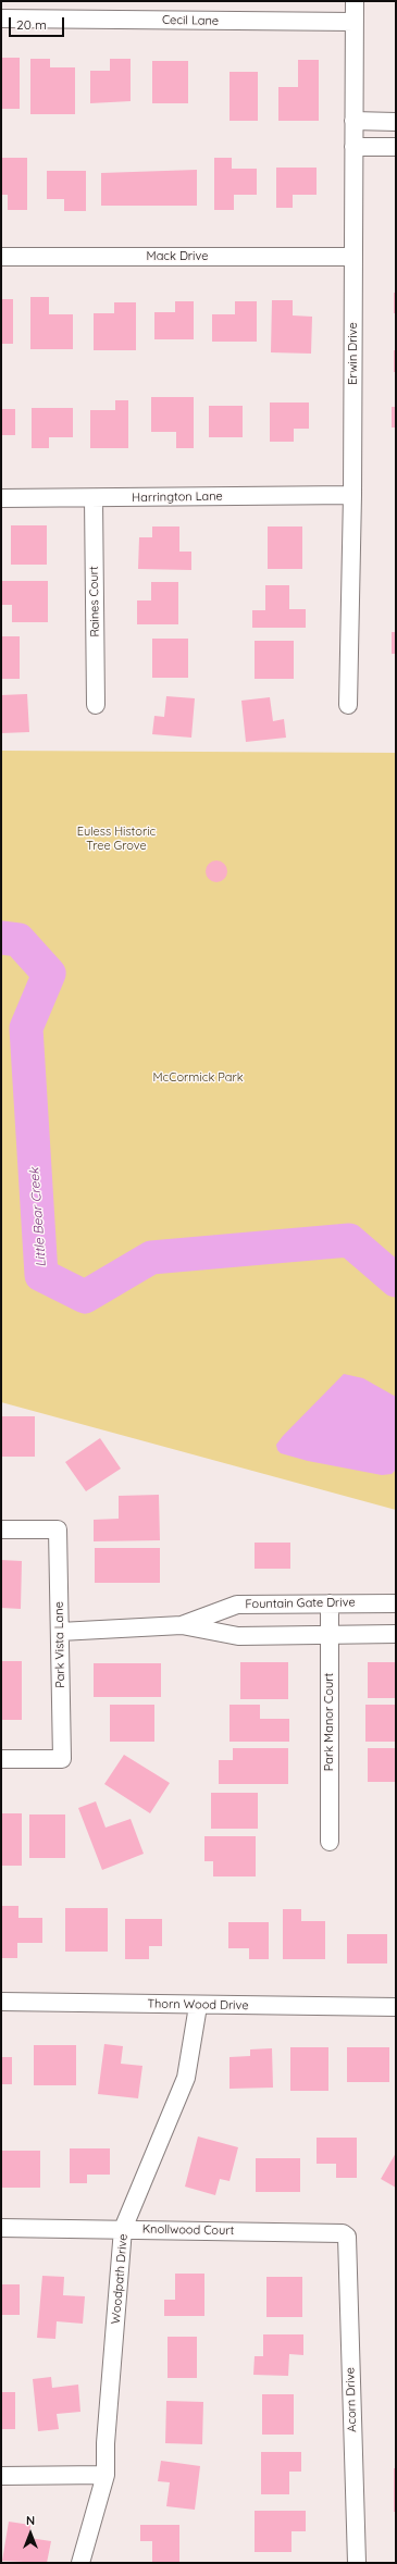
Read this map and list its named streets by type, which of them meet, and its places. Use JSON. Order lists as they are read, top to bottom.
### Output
{
  "streets": {
    "street": [
      "Cecil Lane",
      "Mack Drive",
      "Erwin Drive",
      "Harrington Lane",
      "Raines Court",
      "Fountain Gate Drive",
      "Park Vista Lane",
      "Park Manor Court",
      "Thorn Wood Drive",
      "Knollwood Court",
      "Woodpath Drive",
      "Acorn Drive"
    ]
  },
  "crossings": [
    ["Cecil Lane", "Erwin Drive"],
    ["Mack Drive", "Erwin Drive"],
    ["Erwin Drive", "Harrington Lane"],
    ["Harrington Lane", "Raines Court"],
    ["Fountain Gate Drive", "Park Vista Lane"],
    ["Fountain Gate Drive", "Park Manor Court"],
    ["Thorn Wood Drive", "Woodpath Drive"],
    ["Knollwood Court", "Woodpath Drive"],
    ["Knollwood Court", "Acorn Drive"]
  ],
  "water": ["Little Bear Creek"],
  "parks": ["Euless Historic Tree Grove", "McCormick Park"],
  "scale_bar": "20 m",
  "north": "top"
}
